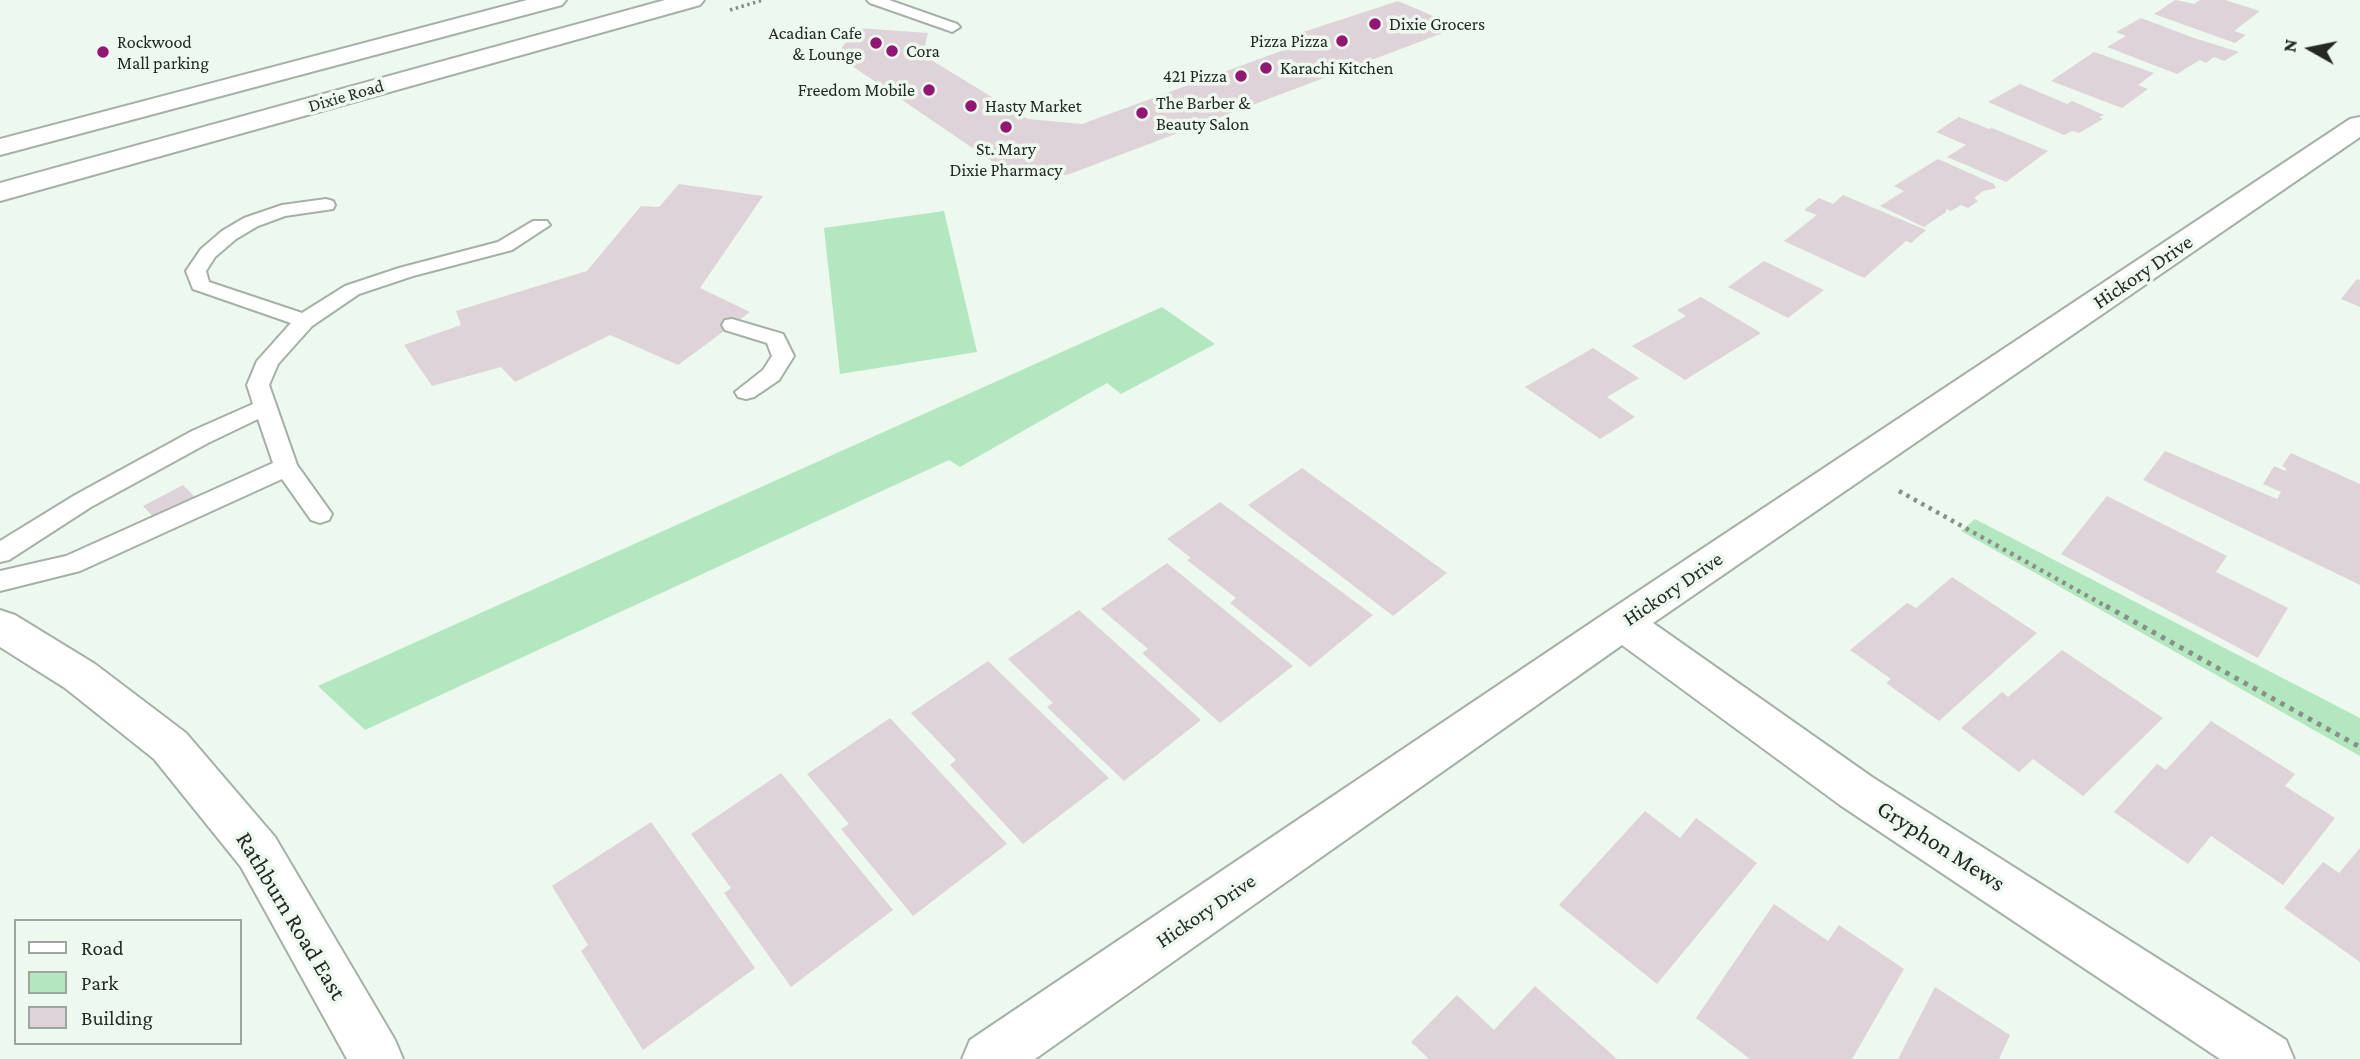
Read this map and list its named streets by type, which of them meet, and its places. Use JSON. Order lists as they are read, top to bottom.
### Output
{
  "streets": {
    "street": [
      "Dixie Road",
      "Hickory Drive",
      "Gryphon Mews",
      "Rathburn Road East"
    ]
  },
  "crossings": [
    ["Hickory Drive", "Gryphon Mews"]
  ],
  "places": [
    "Dixie Grocers",
    "Pizza Pizza",
    "Acadian Cafe & Lounge",
    "Cora",
    "Rockwood Mall parking",
    "Karachi Kitchen",
    "421 Pizza",
    "Freedom Mobile",
    "Hasty Market",
    "The Barber & Beauty Salon",
    "St. Mary Dixie Pharmacy"
  ],
  "legend": ["Road", "Park", "Building"],
  "north": "left"
}
